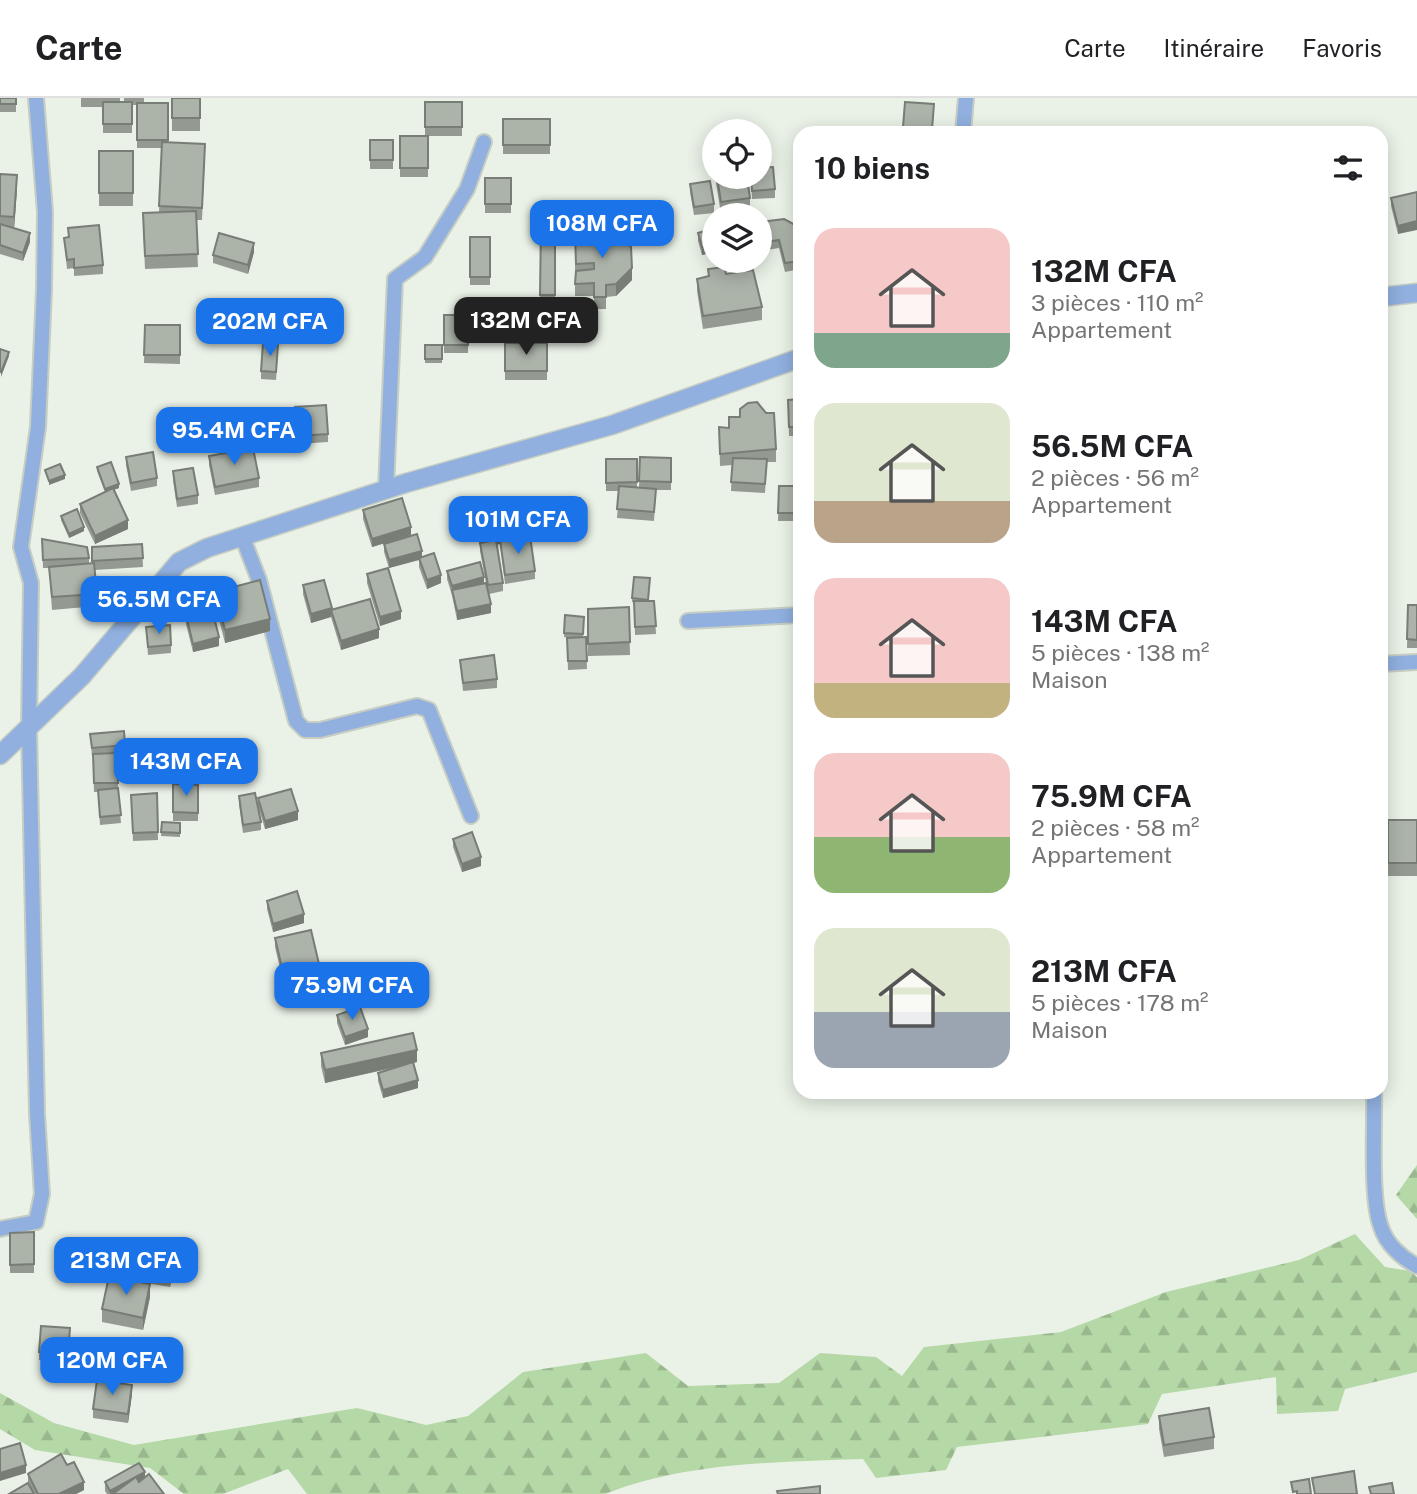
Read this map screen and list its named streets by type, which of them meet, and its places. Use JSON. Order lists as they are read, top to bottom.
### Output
{
  "page": {
    "header": "Carte",
    "nav": ["Carte", "Itinéraire", "Favoris"],
    "heading": "10 biens",
    "price": [
      "108M CFA",
      "132M CFA",
      "202M CFA",
      "95.4M CFA",
      "101M CFA",
      "56.5M CFA",
      "143M CFA",
      "75.9M CFA",
      "213M CFA",
      "120M CFA"
    ],
    "list": [
      {
        "name": "132M CFA",
        "note": "3 pièces · 110 m² · Appartement"
      },
      {
        "name": "56.5M CFA",
        "note": "2 pièces · 56 m² · Appartement"
      },
      {
        "name": "143M CFA",
        "note": "5 pièces · 138 m² · Maison"
      },
      {
        "name": "75.9M CFA",
        "note": "2 pièces · 58 m² · Appartement"
      },
      {
        "name": "213M CFA",
        "note": "5 pièces · 178 m² · Maison"
      }
    ]
  }
}
